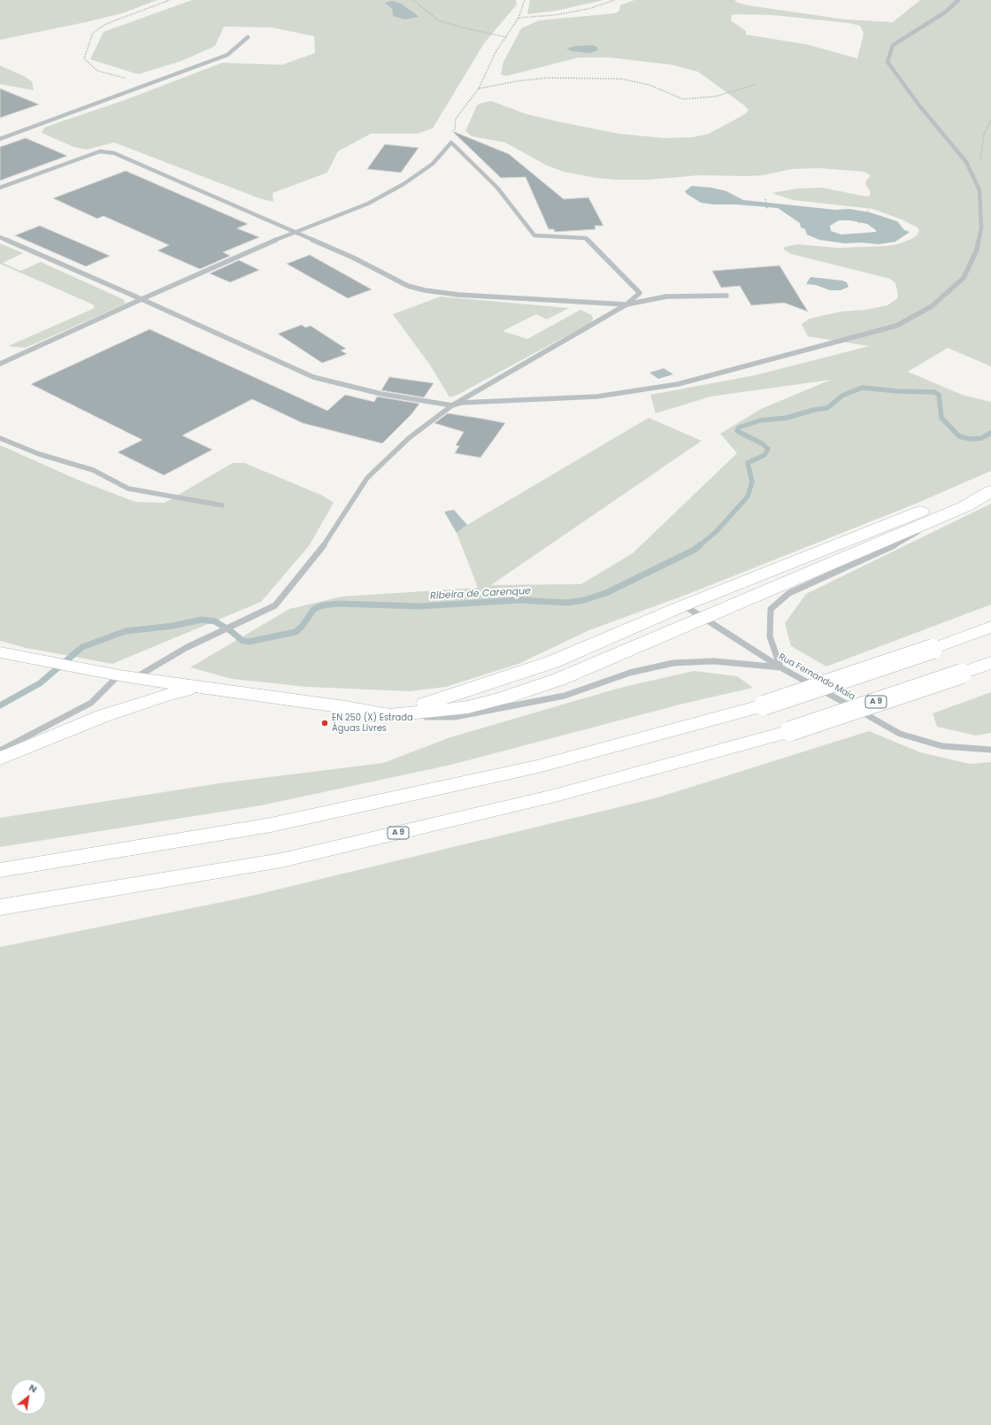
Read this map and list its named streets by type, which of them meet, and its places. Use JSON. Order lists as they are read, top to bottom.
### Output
{
  "streets": {
    "main road": ["A 9"],
    "street": ["Rua Fernando Maia"]
  },
  "water": ["Ribeira de Carenque"],
  "places": ["EN 250 (X) Estrada Águas Livres"],
  "north": "top right"
}
